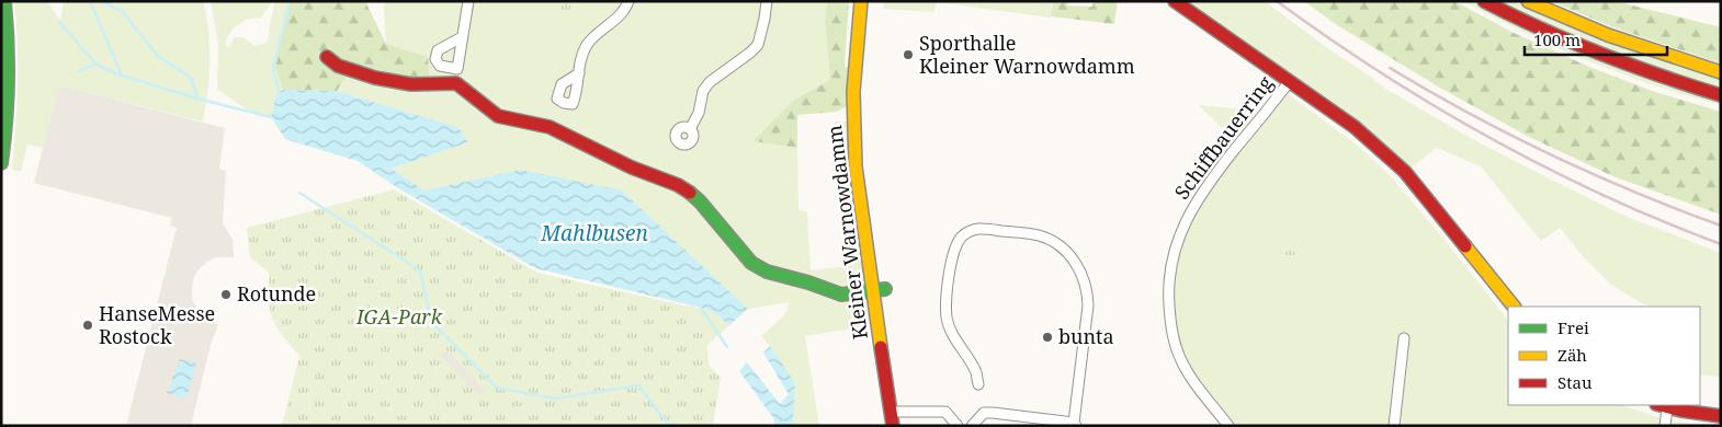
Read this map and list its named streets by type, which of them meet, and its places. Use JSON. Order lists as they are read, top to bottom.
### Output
{
  "streets": {
    "main road": ["Kleiner Warnowdamm"],
    "street": ["Schiffbauerring"]
  },
  "water": ["Mahlbusen"],
  "parks": ["IGA-Park"],
  "places": [
    "Sporthalle Kleiner Warnowdamm",
    "Rotunde",
    "HanseMesse Rostock",
    "bunta"
  ],
  "legend": ["Frei", "Zäh", "Stau"],
  "scale_bar": "100 m"
}
